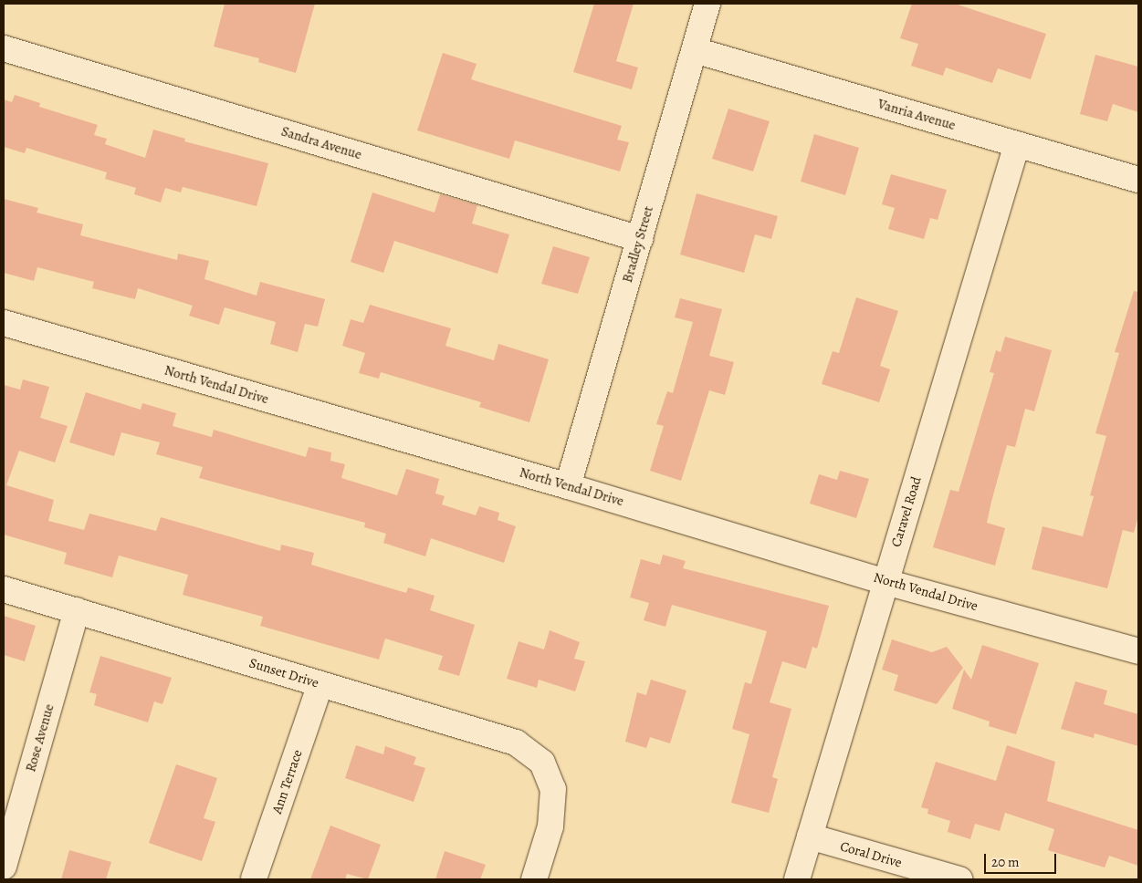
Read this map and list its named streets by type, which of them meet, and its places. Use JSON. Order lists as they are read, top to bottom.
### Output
{
  "streets": {
    "street": [
      "Vanria Avenue",
      "Sandra Avenue",
      "Bradley Street",
      "North Vendal Drive",
      "Caravel Road",
      "Sunset Drive",
      "Rose Avenue",
      "Ann Terrace",
      "Coral Drive"
    ]
  },
  "crossings": [
    ["Vanria Avenue", "Bradley Street"],
    ["Vanria Avenue", "Caravel Road"],
    ["Sandra Avenue", "Bradley Street"],
    ["Bradley Street", "North Vendal Drive"],
    ["North Vendal Drive", "Caravel Road"],
    ["Caravel Road", "Coral Drive"],
    ["Sunset Drive", "Rose Avenue"],
    ["Sunset Drive", "Ann Terrace"]
  ],
  "scale_bar": "20 m"
}
